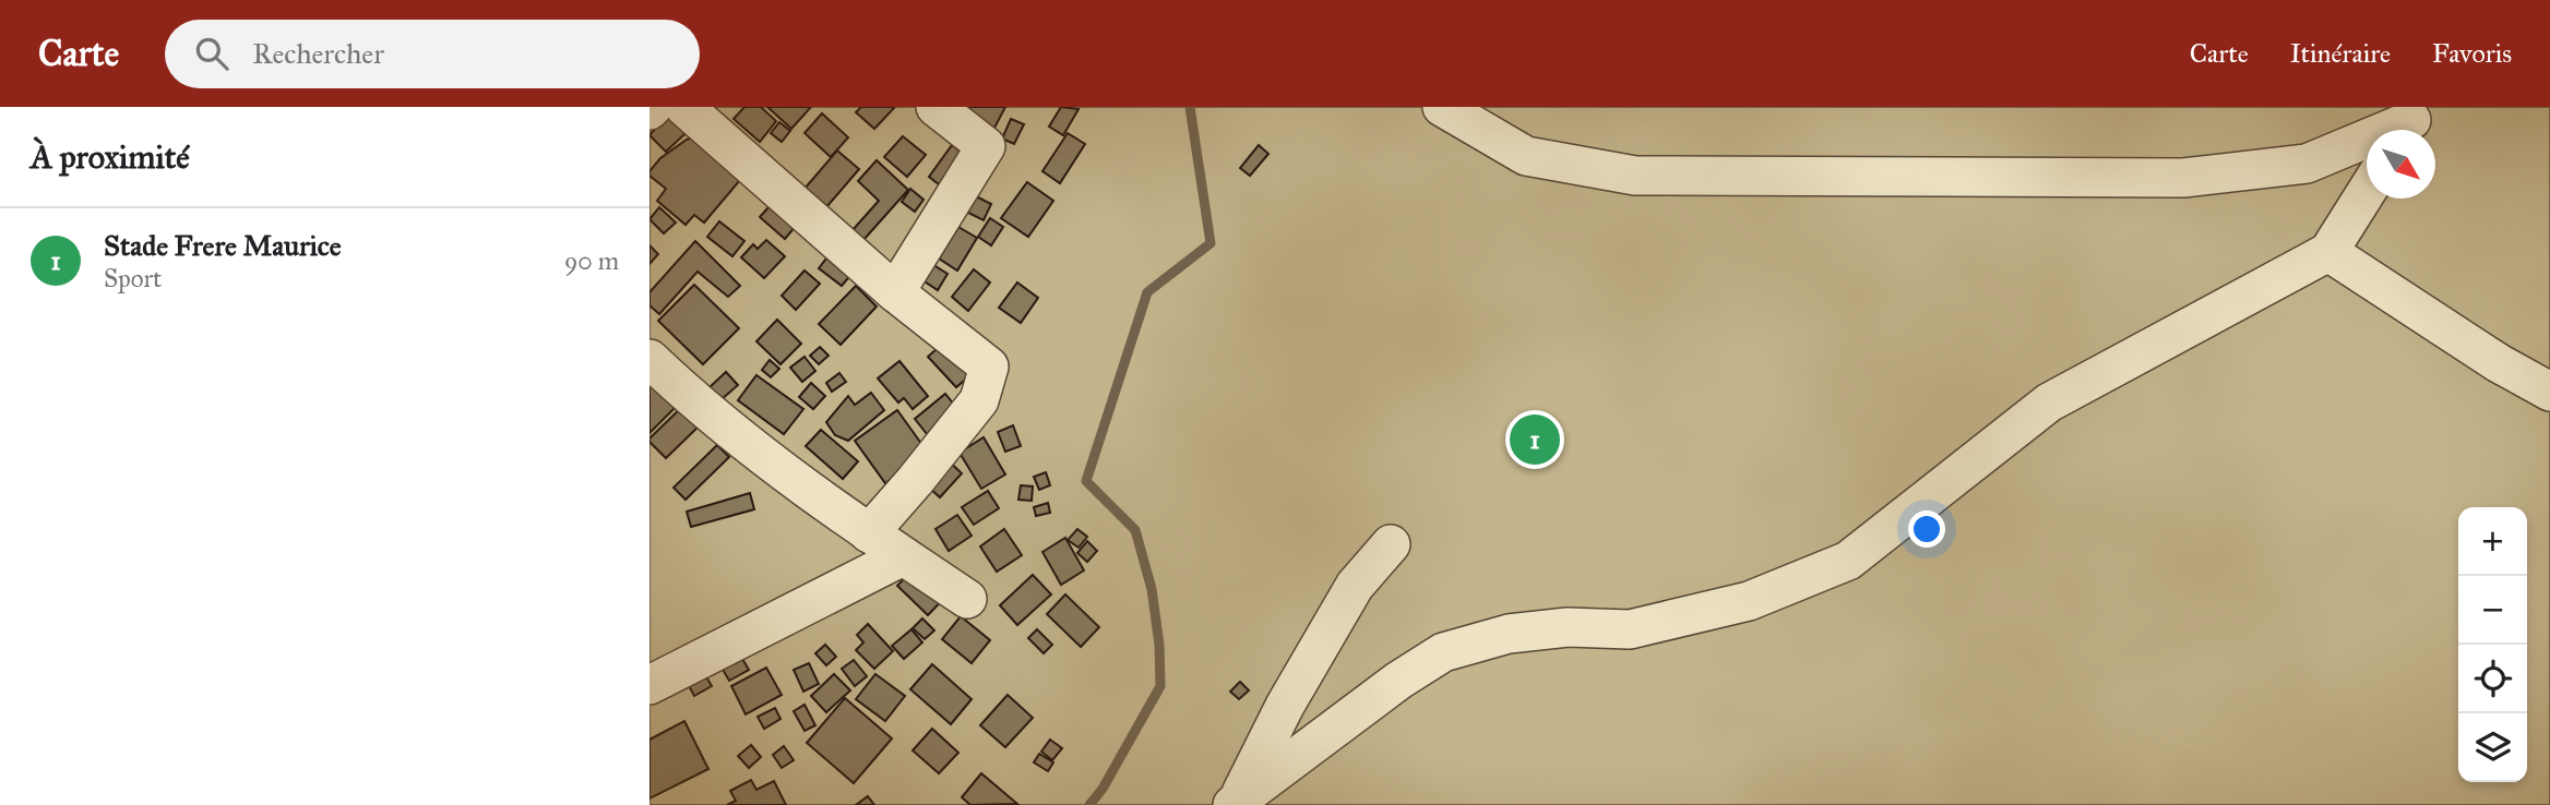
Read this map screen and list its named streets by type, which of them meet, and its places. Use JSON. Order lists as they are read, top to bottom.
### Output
{
  "north": "bottom right",
  "page": {
    "header": "Carte",
    "search": "Rechercher",
    "nav": ["Carte", "Itinéraire", "Favoris"],
    "heading": "À proximité",
    "list": [
      {
        "mark": "1",
        "name": "Stade Frere Maurice",
        "note": "Sport",
        "value": "90 m"
      }
    ],
    "pins": "1",
    "map_buttons": ["+", "−"]
  }
}
